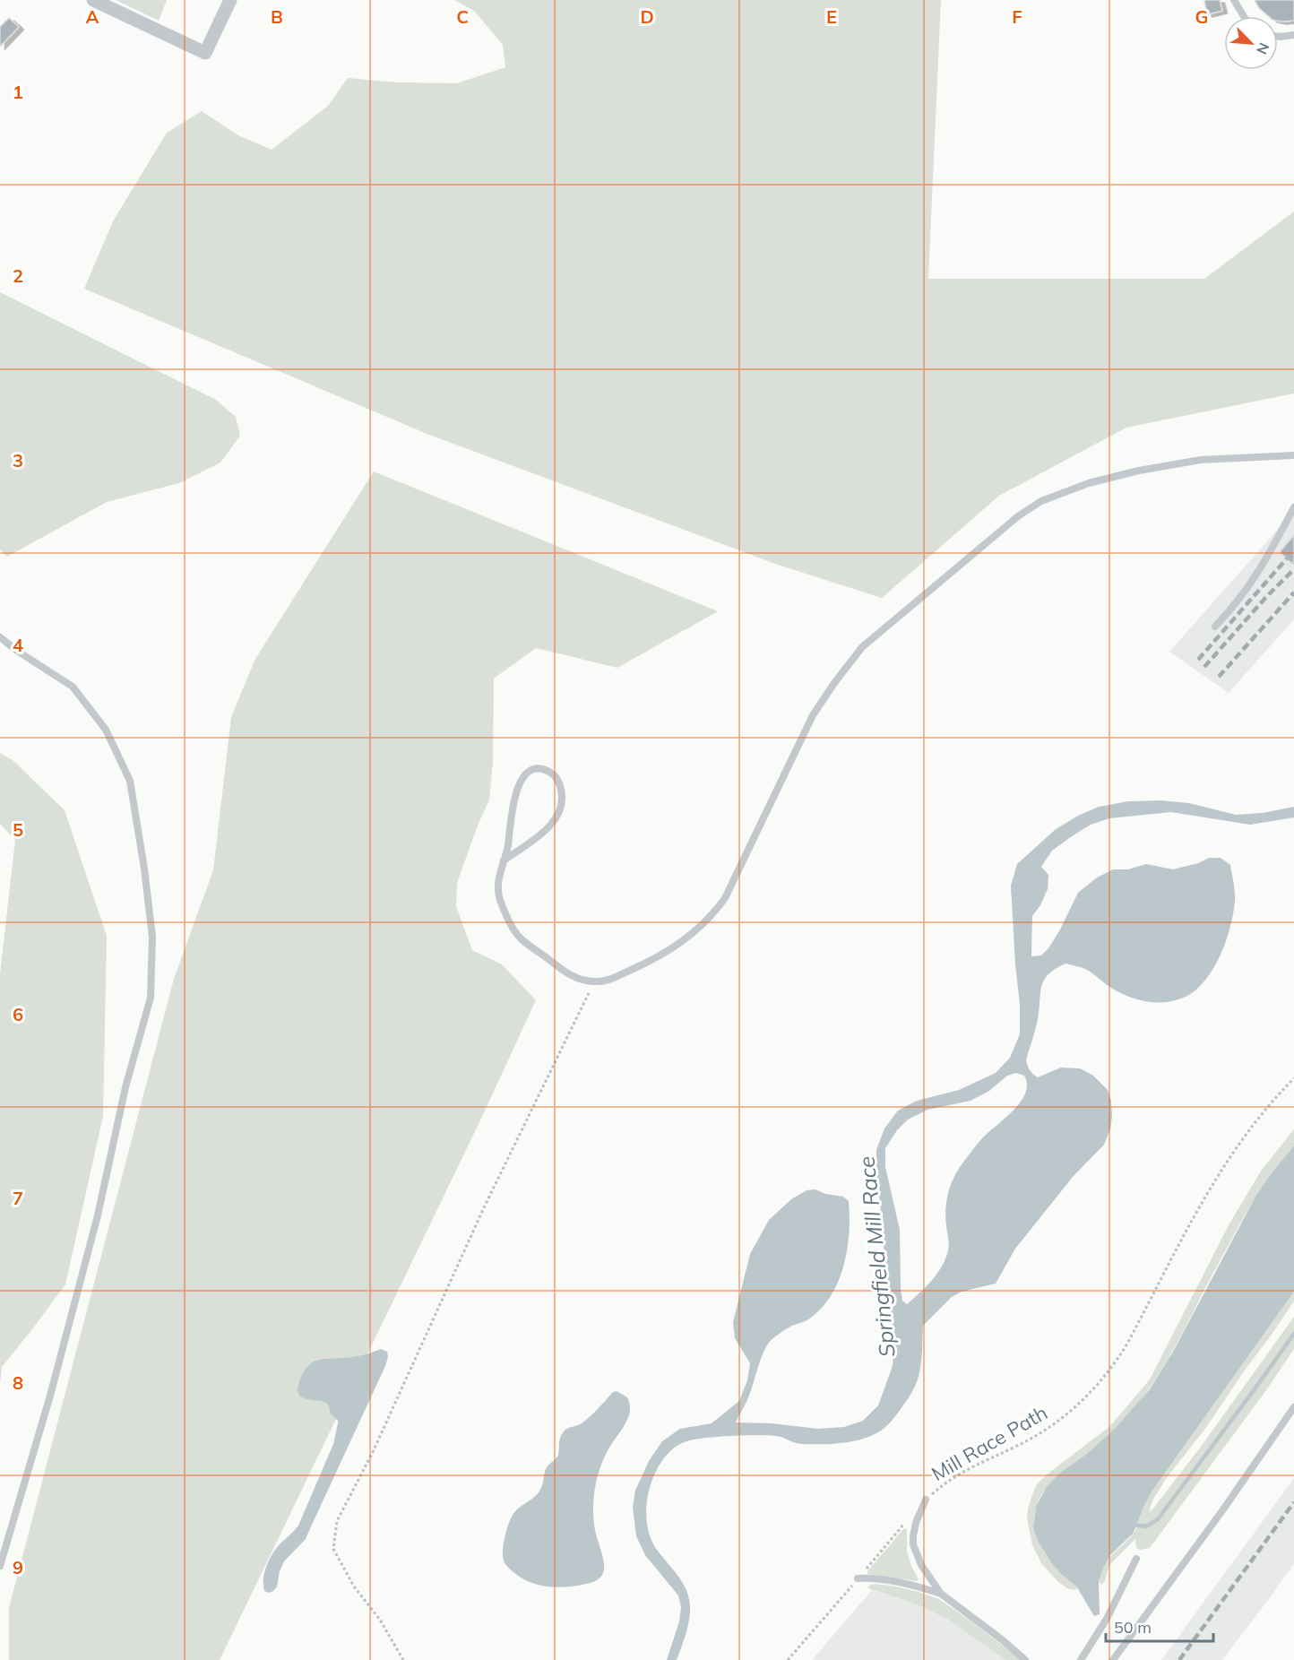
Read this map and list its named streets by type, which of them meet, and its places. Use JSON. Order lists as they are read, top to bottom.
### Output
{
  "streets": {
    "path": ["Mill Race Path"]
  },
  "water": ["Springfield Mill Race"],
  "scale_bar": "50 m",
  "north": "bottom right",
  "grid": {
    "columns": [
      "A",
      "B",
      "C",
      "D",
      "E",
      "F",
      "G"
    ],
    "rows": [
      "1",
      "2",
      "3",
      "4",
      "5",
      "6",
      "7",
      "8",
      "9"
    ]
  }
}
